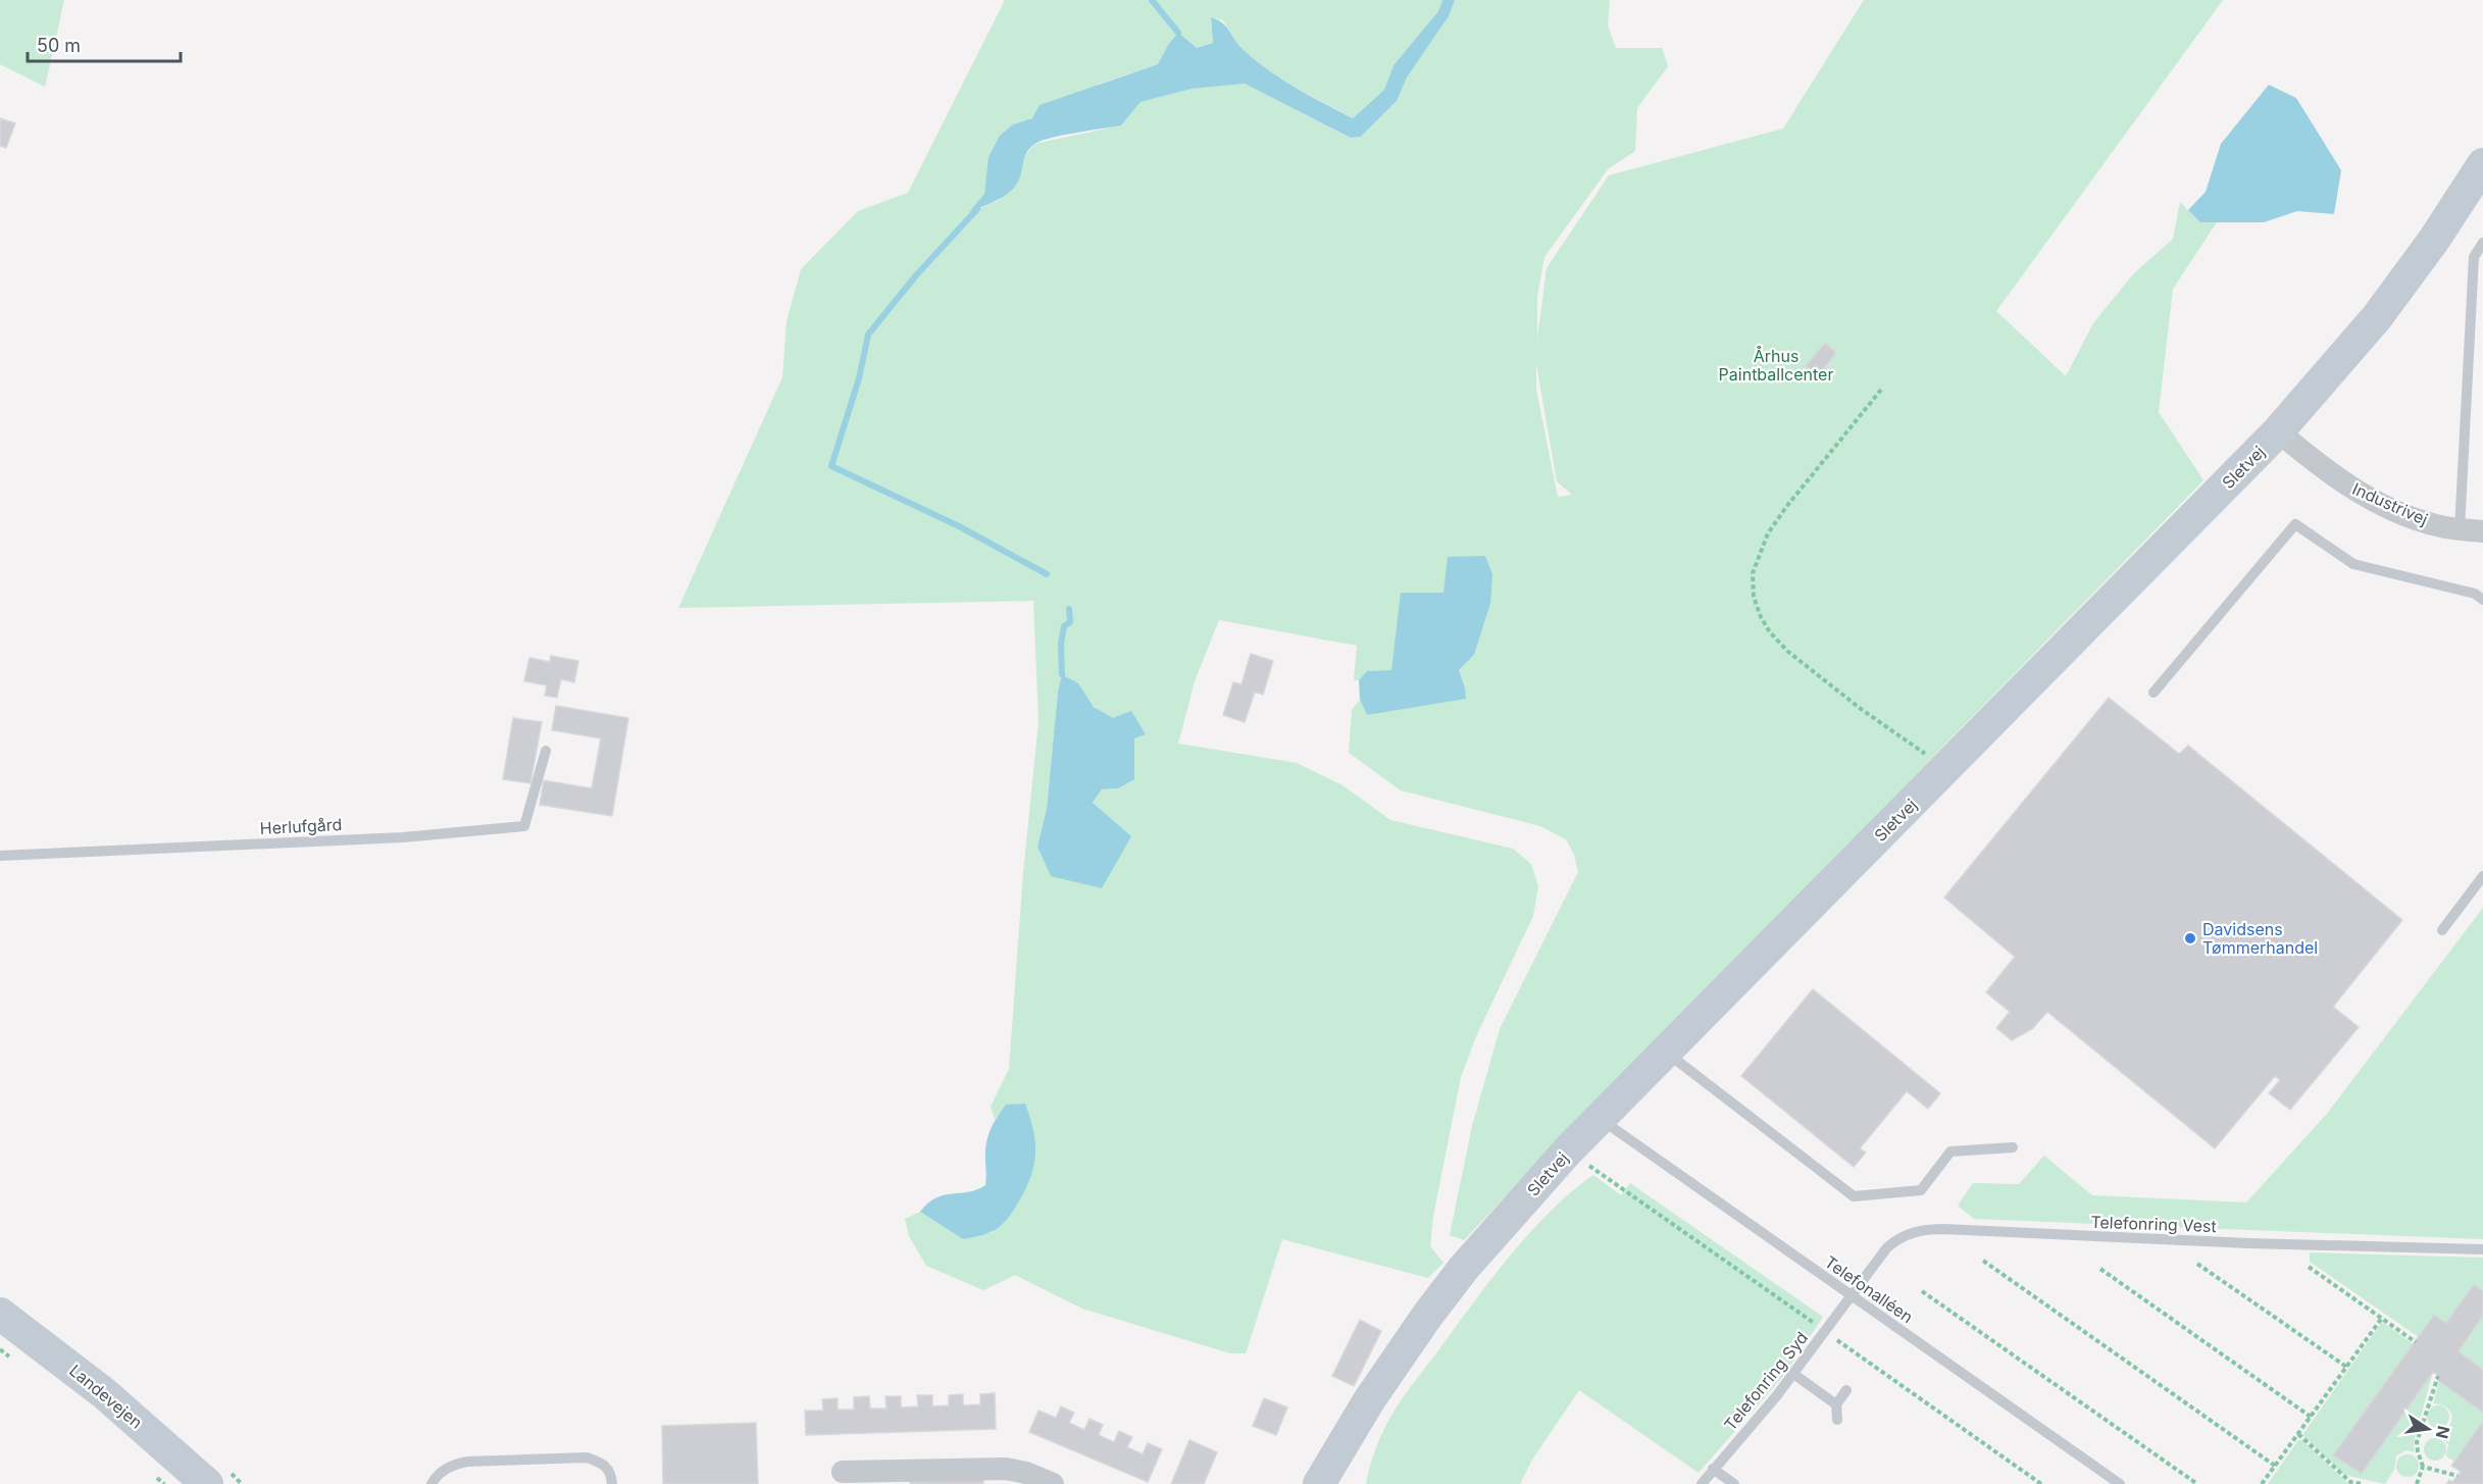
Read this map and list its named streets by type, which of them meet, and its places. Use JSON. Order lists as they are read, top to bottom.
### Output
{
  "streets": {
    "street": ["Sletvej", "Industrivej", "Landevejen"],
    "lane": [
      "Herlufgård",
      "Telefonring Vest",
      "Telefonalléen",
      "Telefonring Syd"
    ]
  },
  "crossings": [
    ["Sletvej", "Industrivej"],
    ["Sletvej", "Telefonalléen"],
    ["Telefonring Vest", "Telefonalléen"],
    ["Telefonring Vest", "Telefonring Syd"],
    ["Telefonalléen", "Telefonring Syd"]
  ],
  "parks": ["Århus Paintballcenter"],
  "places": ["Davidsens Tømmerhandel"],
  "scale_bar": "50 m",
  "north": "right"
}
